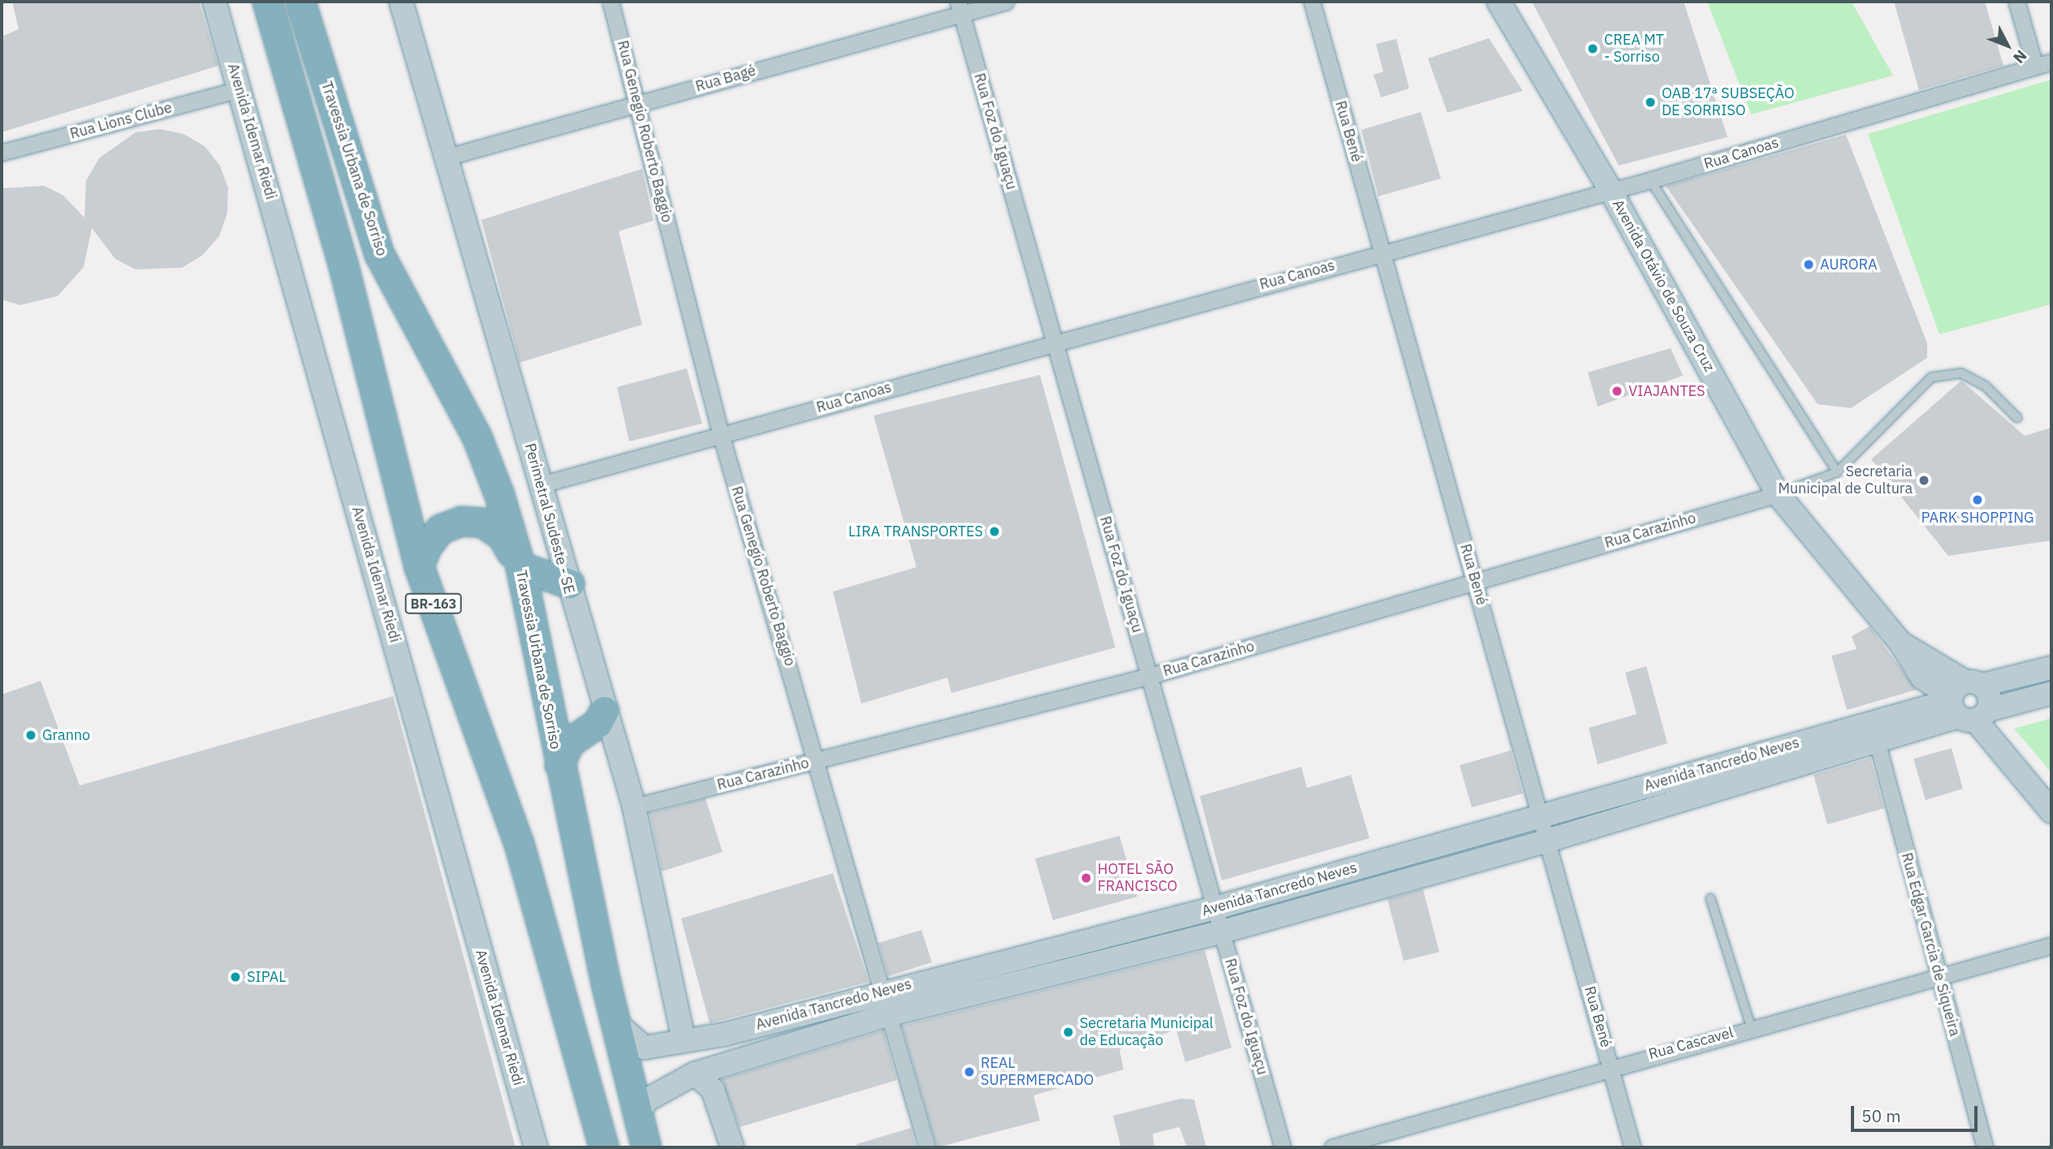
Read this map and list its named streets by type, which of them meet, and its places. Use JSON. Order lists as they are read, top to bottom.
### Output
{
  "streets": {
    "highway": ["Travessia Urbana de Sorriso", "BR-163"],
    "street": [
      "Rua Bagé",
      "Rua Lions Clube",
      "Avenida Idemar Riedi",
      "Rua Genegio Roberto Baggio",
      "Rua Foz do Iguaçu",
      "Rua Bené",
      "Rua Canoas",
      "Avenida Otávio de Souza Cruz",
      "Perimetral Sudeste - SE",
      "Rua Carazinho",
      "Avenida Tancredo Neves",
      "Rua Edgar Garcia de Siqueira",
      "Rua Cascavel"
    ]
  },
  "crossings": [
    ["Rua Bagé", "Rua Genegio Roberto Baggio"],
    ["Rua Bagé", "Rua Foz do Iguaçu"],
    ["Rua Bagé", "Perimetral Sudeste - SE"],
    ["Rua Lions Clube", "Avenida Idemar Riedi"],
    ["Rua Genegio Roberto Baggio", "Rua Canoas"],
    ["Rua Genegio Roberto Baggio", "Rua Carazinho"],
    ["Rua Genegio Roberto Baggio", "Avenida Tancredo Neves"],
    ["Rua Foz do Iguaçu", "Rua Canoas"],
    ["Rua Foz do Iguaçu", "Rua Carazinho"],
    ["Rua Foz do Iguaçu", "Avenida Tancredo Neves"],
    ["Rua Bené", "Rua Canoas"],
    ["Rua Bené", "Rua Carazinho"],
    ["Rua Bené", "Avenida Tancredo Neves"],
    ["Rua Bené", "Rua Cascavel"],
    ["Rua Canoas", "Avenida Otávio de Souza Cruz"],
    ["Rua Canoas", "Perimetral Sudeste - SE"],
    ["Travessia Urbana de Sorriso", "Avenida Tancredo Neves"],
    ["Avenida Otávio de Souza Cruz", "Rua Carazinho"],
    ["Avenida Otávio de Souza Cruz", "Avenida Tancredo Neves"],
    ["Perimetral Sudeste - SE", "Rua Carazinho"],
    ["Perimetral Sudeste - SE", "Avenida Tancredo Neves"],
    ["Avenida Tancredo Neves", "Rua Edgar Garcia de Siqueira"],
    ["Rua Edgar Garcia de Siqueira", "Rua Cascavel"]
  ],
  "places": [
    "CREA MT - Sorriso",
    "OAB 17ª SUBSEÇÃO DE SORRISO",
    "AURORA",
    "VIAJANTES",
    "Secretaria Municipal de Cultura",
    "PARK SHOPPING",
    "LIRA TRANSPORTES",
    "Granno",
    "HOTEL SÃO FRANCISCO",
    "SIPAL",
    "Secretaria Municipal de Educação",
    "REAL SUPERMERCADO"
  ],
  "scale_bar": "50 m",
  "north": "bottom right"
}
